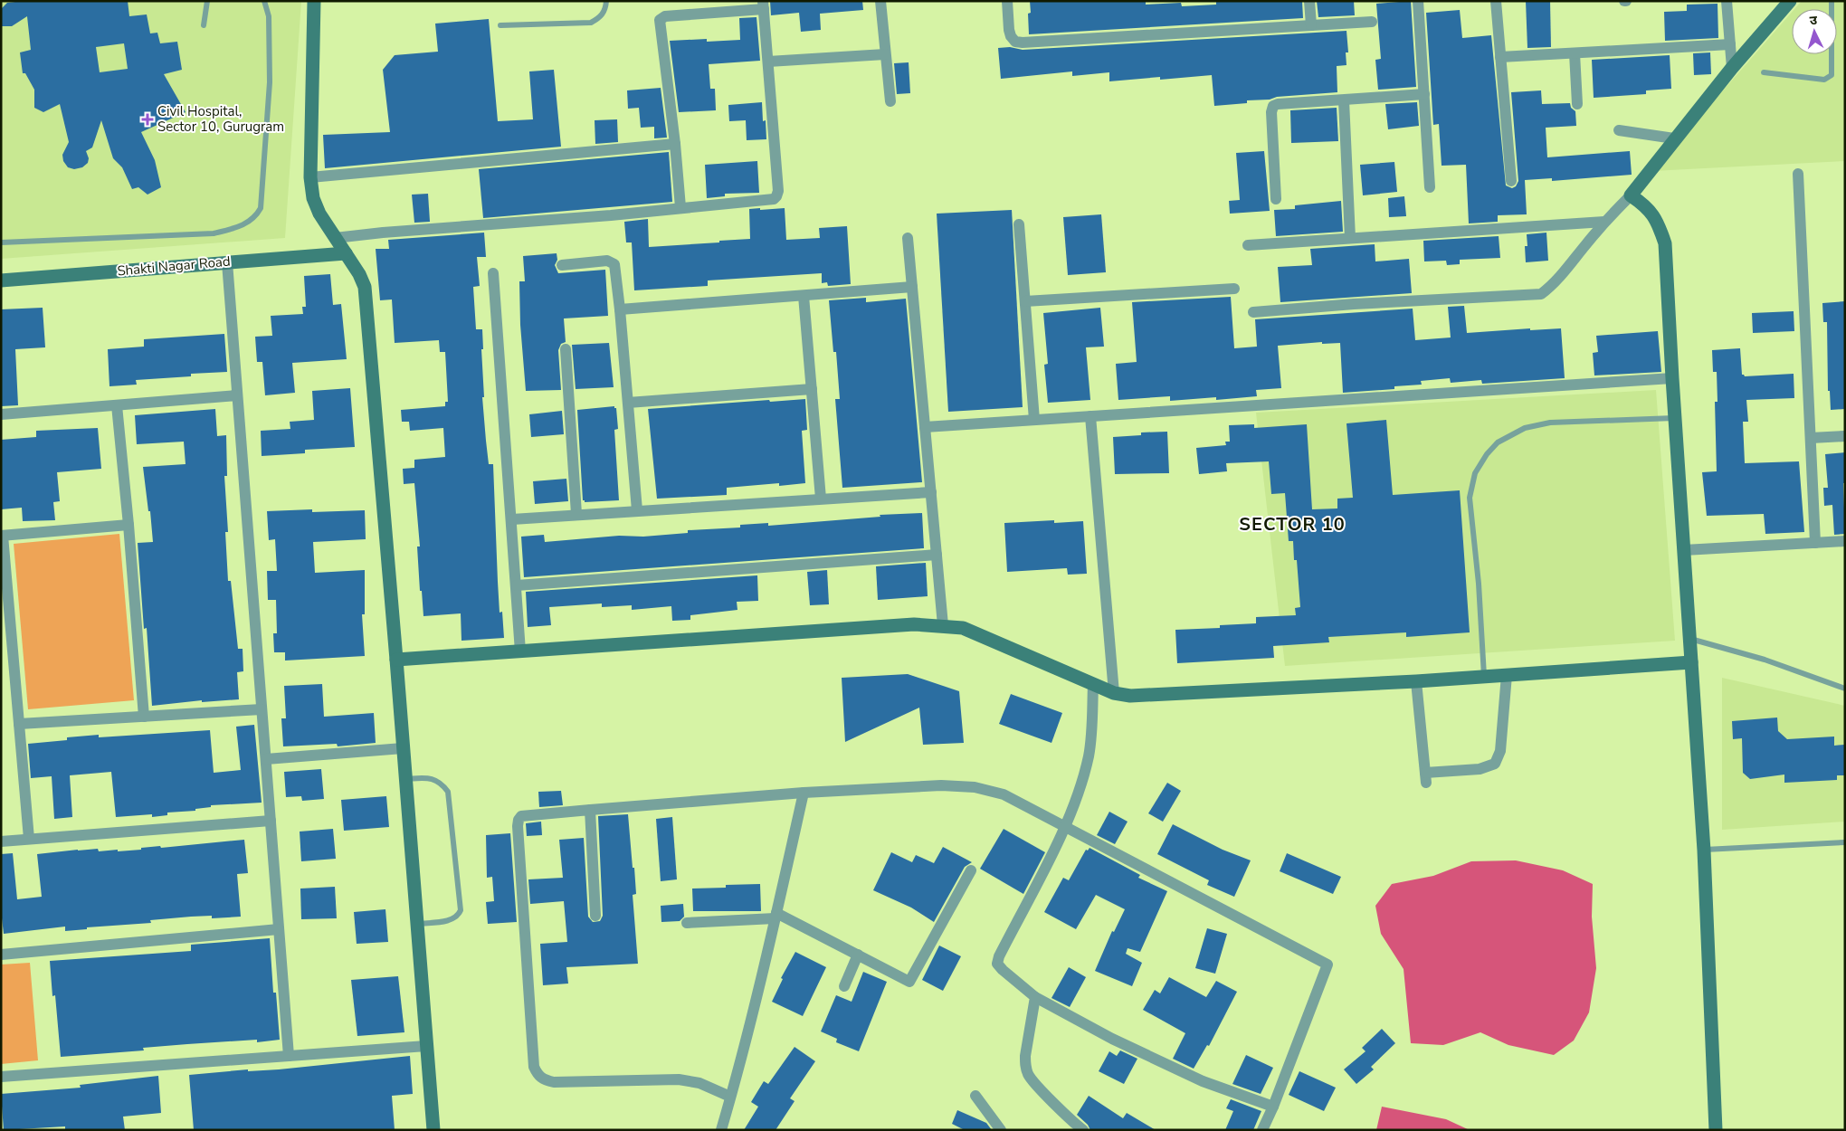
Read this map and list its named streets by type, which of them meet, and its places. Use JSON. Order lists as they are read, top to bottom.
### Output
{
  "streets": {
    "street": ["Shakti Nagar Road"]
  },
  "districts": ["SECTOR 10"],
  "places": {
    "health": ["Civil Hospital, Sector 10, Gurugram"]
  },
  "north": "top"
}
